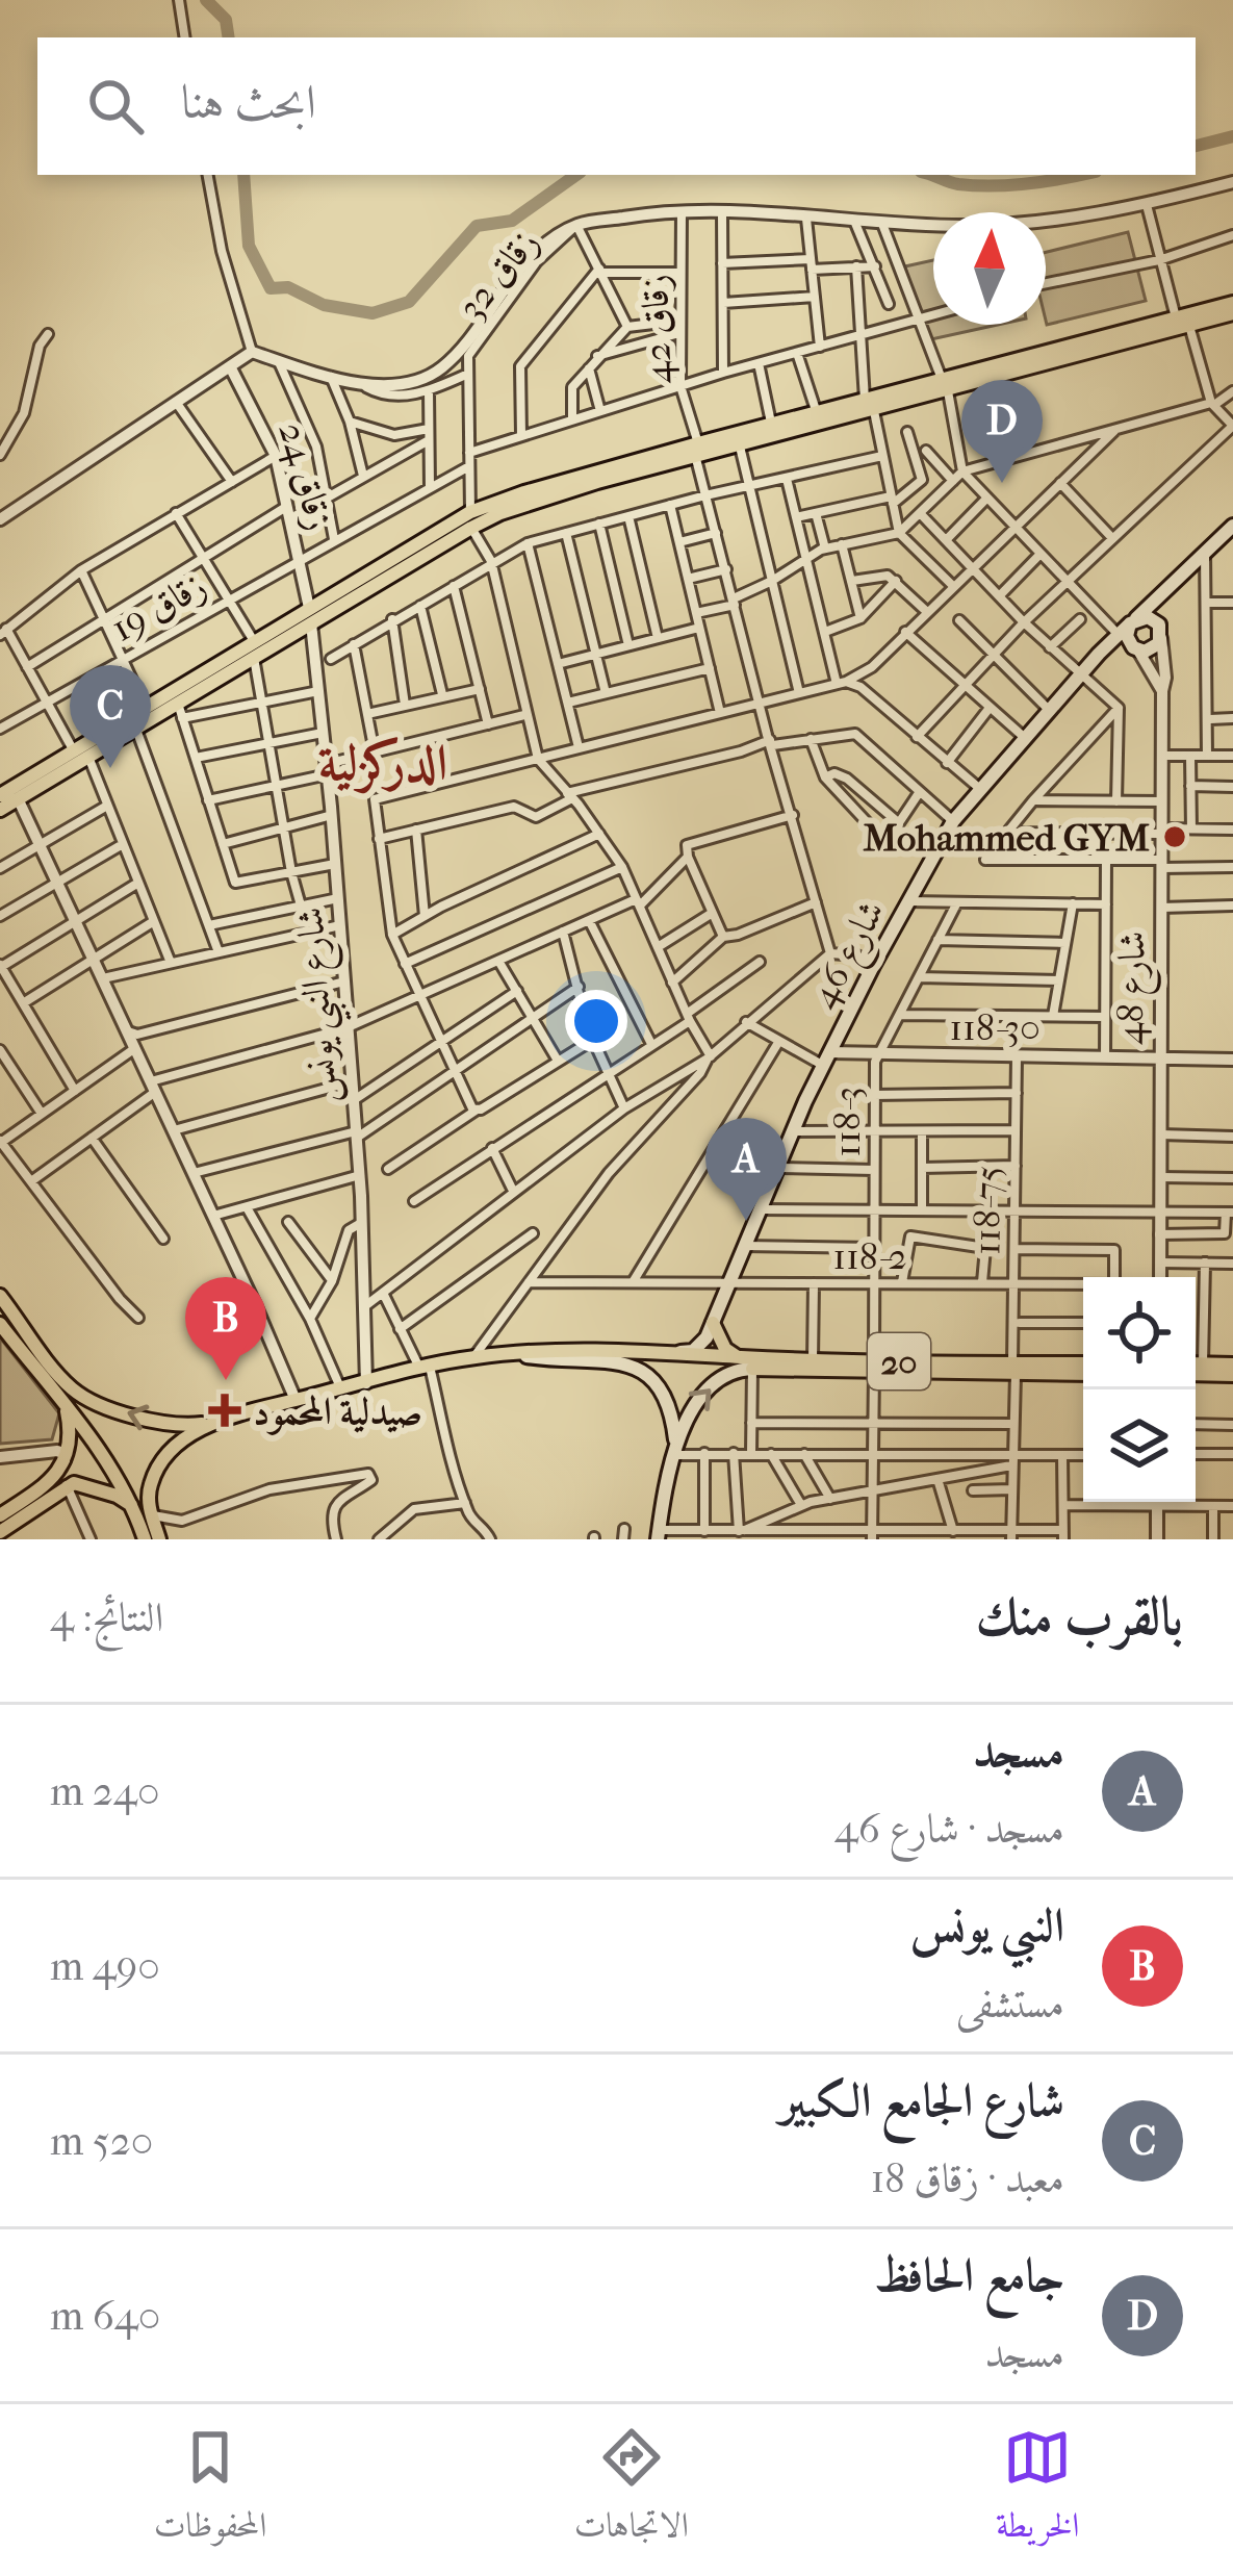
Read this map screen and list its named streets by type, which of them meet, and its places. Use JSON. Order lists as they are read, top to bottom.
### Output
{
  "streets": {
    "main road": ["شارع 46", "20"],
    "street": [
      "زقاق 32",
      "زقاق 42",
      "زقاق 24",
      "زقاق 19",
      "شارع 48",
      "شارع النبي يونس",
      "118-30",
      "118-3",
      "118-75",
      "118-2"
    ]
  },
  "crossings": [
    ["زقاق 32", "زقاق 19"],
    ["زقاق 24", "زقاق 19"],
    ["زقاق 24", "شارع النبي يونس"],
    ["شارع 46", "شارع 48"],
    ["شارع 46", "118-30"],
    ["شارع 46", "118-2"],
    ["شارع 48", "118-30"],
    ["118-30", "118-3"],
    ["118-30", "118-75"],
    ["118-3", "118-2"],
    ["118-3", "20"],
    ["118-75", "118-2"],
    ["118-75", "20"]
  ],
  "districts": ["الدركزلية"],
  "places": {
    "other": ["Mohammed GYM"],
    "health": ["صيدلية المحمود"]
  },
  "north": "top",
  "page": {
    "search": "ابحث هنا",
    "pins": [
      "D",
      "C",
      "A",
      "B"
    ],
    "heading": ["بالقرب منك", "النتائج: 4"],
    "list": [
      {
        "mark": "A",
        "name": "مسجد",
        "note": "مسجد · شارع 46",
        "value": "240 m"
      },
      {
        "mark": "B",
        "name": "النبي يونس",
        "note": "مستشفى",
        "value": "490 m"
      },
      {
        "mark": "C",
        "name": "شارع الجامع الكبير",
        "note": "معبد · زقاق 18",
        "value": "520 m"
      },
      {
        "mark": "D",
        "name": "جامع الحافظ",
        "note": "مسجد",
        "value": "640 m"
      }
    ],
    "nav": ["الخريطة", "الاتجاهات", "المحفوظات"]
  }
}
